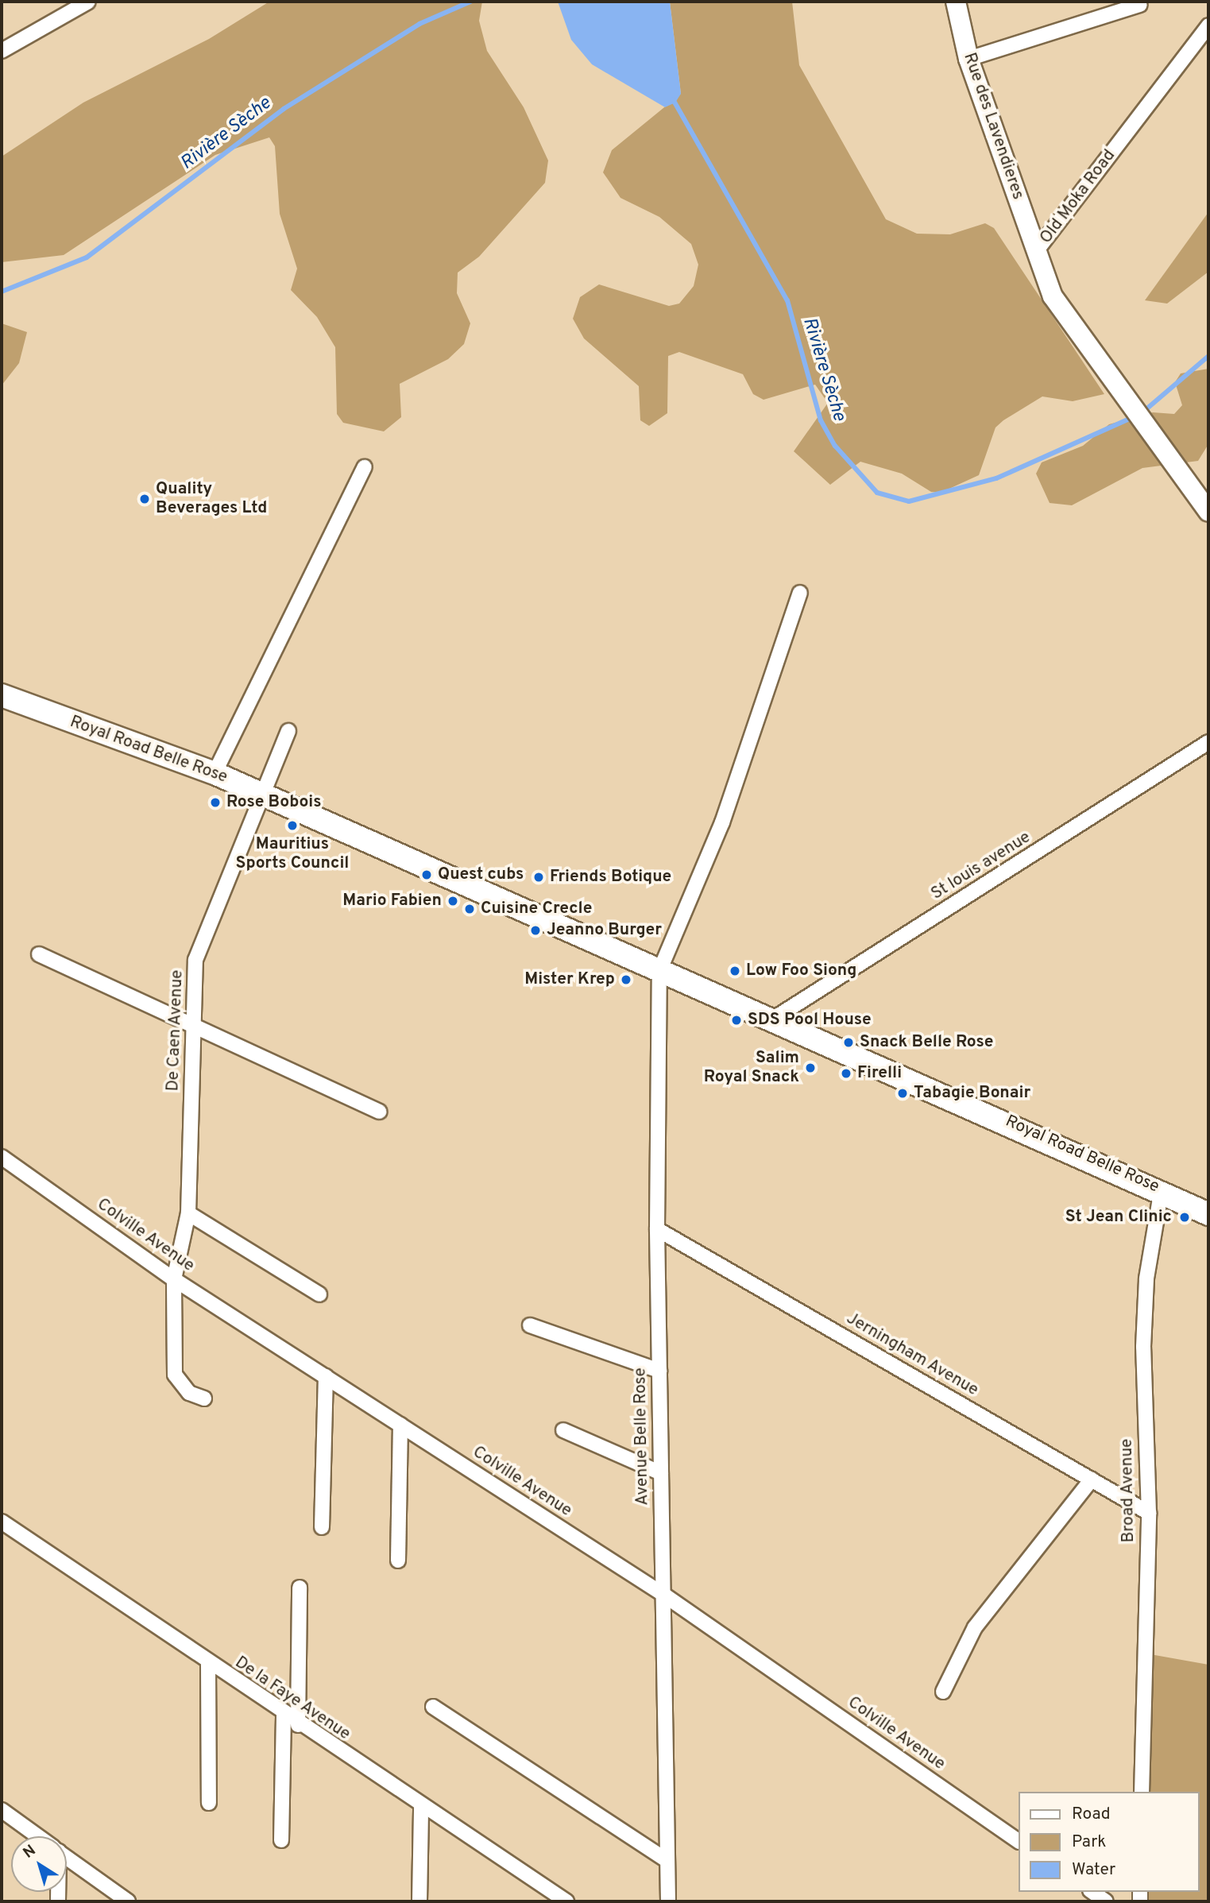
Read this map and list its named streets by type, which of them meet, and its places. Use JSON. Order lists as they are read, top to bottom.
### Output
{
  "streets": {
    "main road": ["Royal Road Belle Rose"],
    "street": [
      "Rue des Lavendieres",
      "Old Moka Road",
      "St louis avenue",
      "De Caen Avenue",
      "Colville Avenue",
      "Jerningham Avenue",
      "Avenue Belle Rose",
      "Broad Avenue",
      "De la Faye Avenue"
    ]
  },
  "crossings": [
    ["Rue des Lavendieres", "Old Moka Road"],
    ["Royal Road Belle Rose", "St louis avenue"],
    ["Royal Road Belle Rose", "De Caen Avenue"],
    ["Royal Road Belle Rose", "Avenue Belle Rose"],
    ["Royal Road Belle Rose", "Broad Avenue"],
    ["De Caen Avenue", "Colville Avenue"],
    ["Colville Avenue", "Avenue Belle Rose"],
    ["Jerningham Avenue", "Avenue Belle Rose"],
    ["Jerningham Avenue", "Broad Avenue"]
  ],
  "water": ["Rivière Sèche"],
  "places": [
    "Quality Beverages Ltd",
    "Rose Bobois",
    "Mauritius Sports Council",
    "Quest cubs",
    "Friends Botique",
    "Mario Fabien",
    "Cuisine Crecle",
    "Jeanno Burger",
    "Low Foo Siong",
    "Mister Krep",
    "SDS Pool House",
    "Snack Belle Rose",
    "Salim Royal Snack",
    "Firelli",
    "Tabagie Bonair",
    "St Jean Clinic"
  ],
  "legend": ["Road", "Park", "Water"],
  "north": "top left"
}
